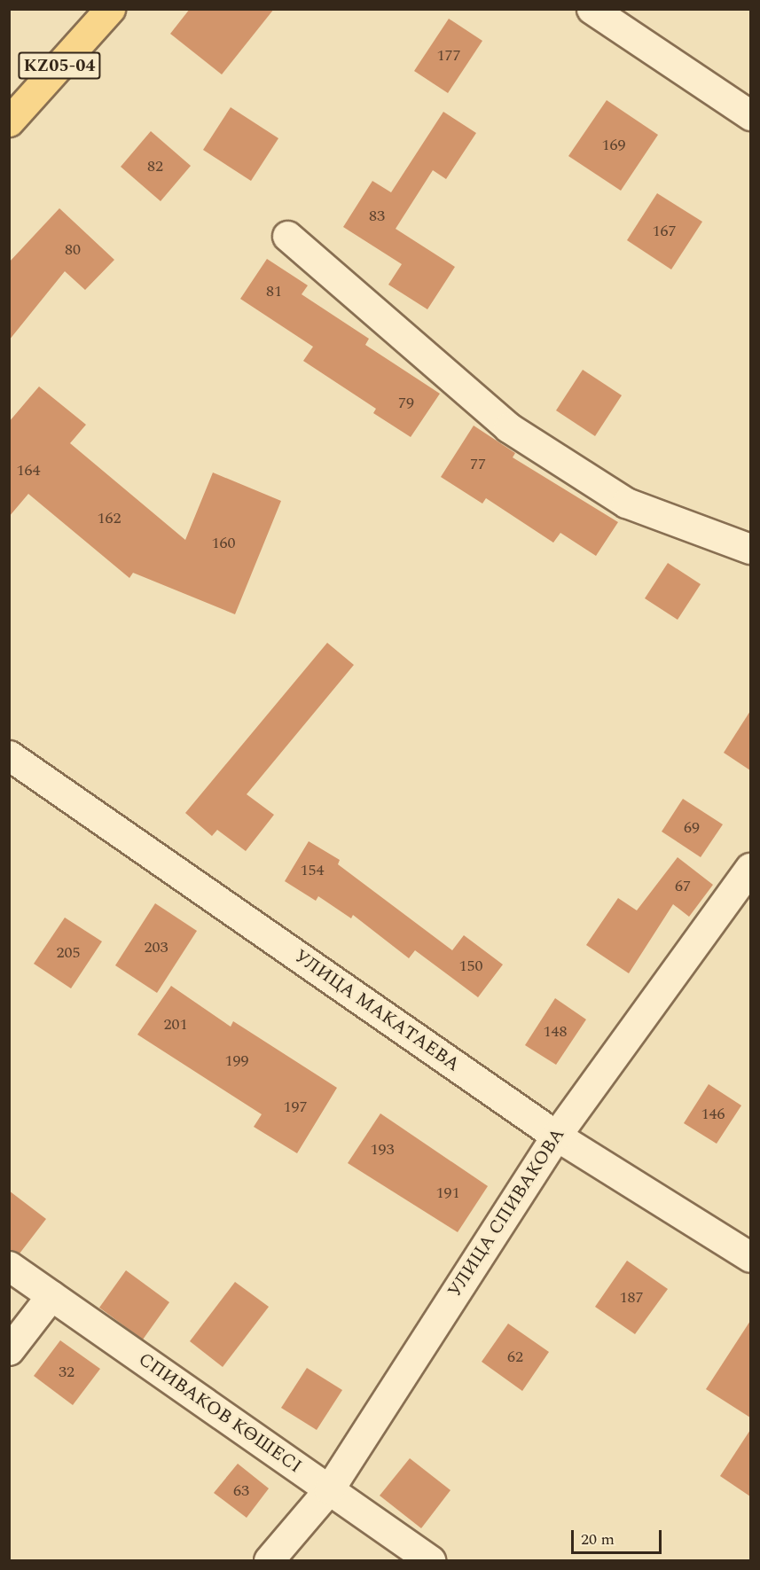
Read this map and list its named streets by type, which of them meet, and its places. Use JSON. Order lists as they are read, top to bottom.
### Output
{
  "streets": {
    "main road": ["KZ05-04"],
    "street": ["УЛИЦА МАКАТАЕВА", "УЛИЦА СПИВАКОВА", "СПИВАКОВ КӨШЕСІ"]
  },
  "crossings": [
    ["УЛИЦА МАКАТАЕВА", "УЛИЦА СПИВАКОВА"],
    ["УЛИЦА СПИВАКОВА", "СПИВАКОВ КӨШЕСІ"]
  ],
  "house_numbers": [
    "177",
    "169",
    "82",
    "83",
    "167",
    "80",
    "81",
    "79",
    "77",
    "164",
    "162",
    "160",
    "69",
    "154",
    "67",
    "203",
    "205",
    "150",
    "201",
    "148",
    "199",
    "197",
    "146",
    "193",
    "191",
    "187",
    "62",
    "32",
    "63"
  ],
  "scale_bar": "20 m"
}
